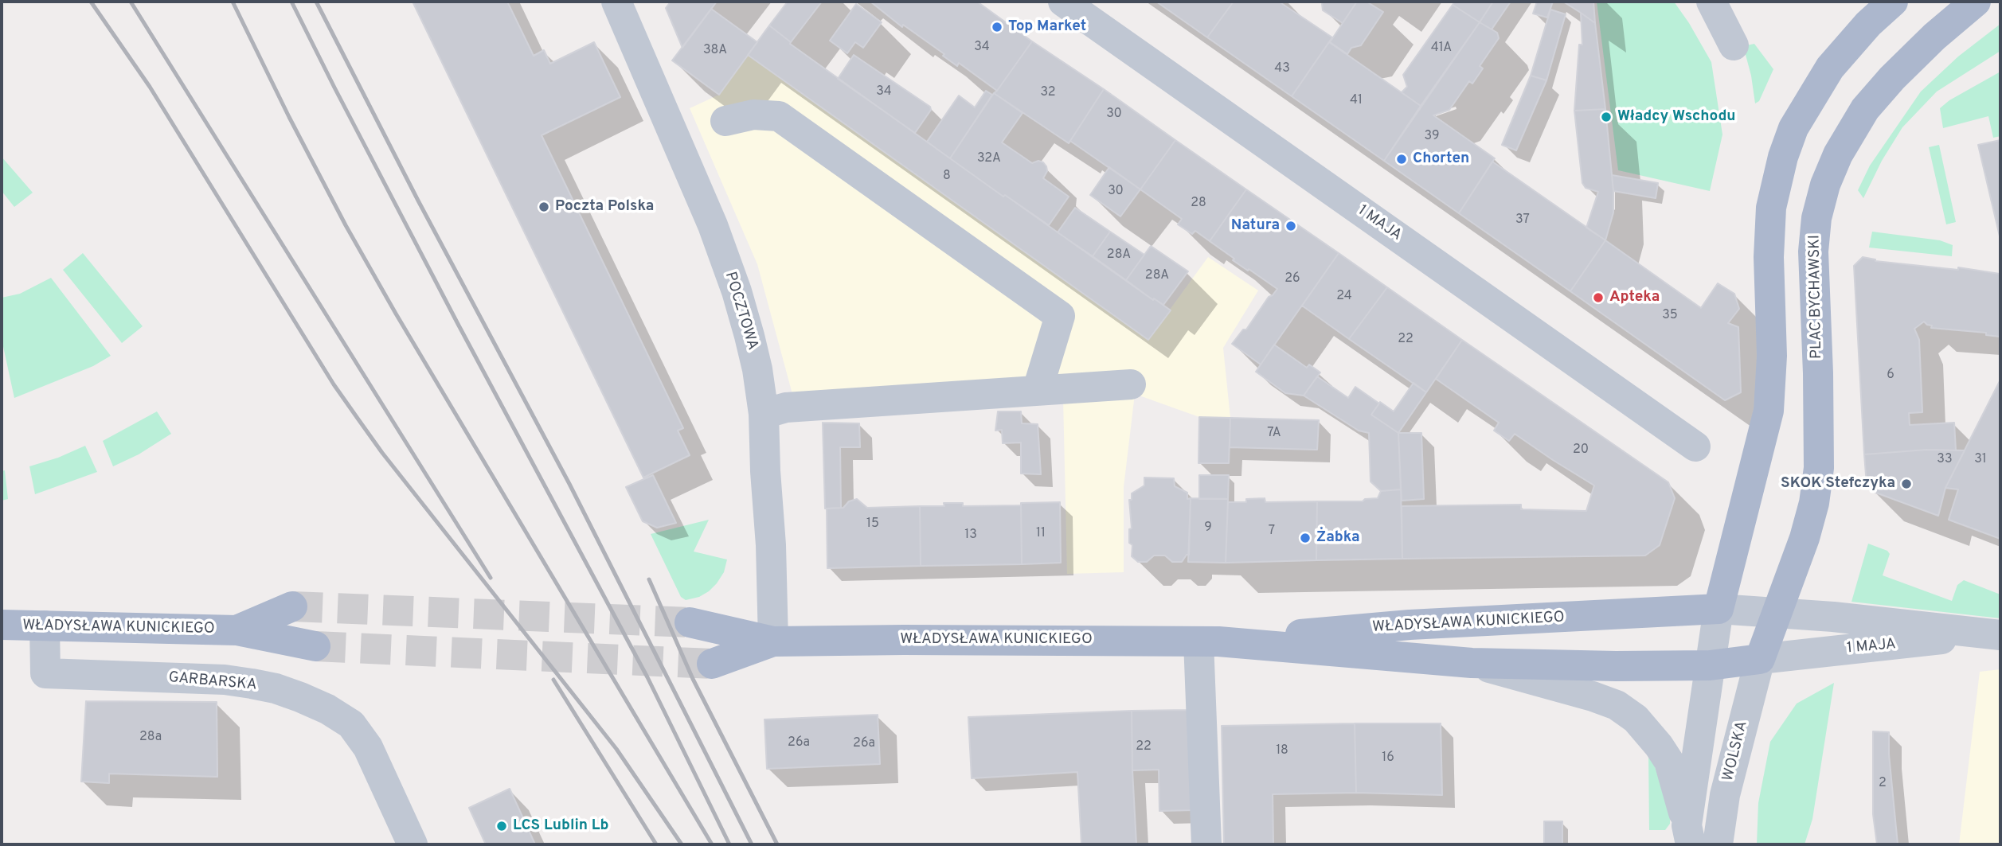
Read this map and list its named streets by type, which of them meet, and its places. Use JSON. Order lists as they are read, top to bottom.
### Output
{
  "streets": {
    "main road": ["PLAC BYCHAWSKI", "WŁADYSŁAWA KUNICKIEGO"],
    "street": [
      "1 MAJA",
      "POCZTOWA",
      "GARBARSKA",
      "WOLSKA"
    ]
  },
  "crossings": [
    ["1 MAJA", "PLAC BYCHAWSKI"],
    ["1 MAJA", "WOLSKA"],
    ["PLAC BYCHAWSKI", "WOLSKA"],
    ["POCZTOWA", "WŁADYSŁAWA KUNICKIEGO"],
    ["WŁADYSŁAWA KUNICKIEGO", "GARBARSKA"]
  ],
  "places": [
    "Top Market",
    "Władcy Wschodu",
    "Chorten",
    "Poczta Polska",
    "Natura",
    "Apteka",
    "SKOK Stefczyka",
    "Żabka",
    "LCS Lublin Lb"
  ],
  "house_numbers": [
    "34",
    "41A",
    "38A",
    "43",
    "34",
    "32",
    "41",
    "30",
    "39",
    "32A",
    "8",
    "30",
    "28",
    "37",
    "28A",
    "28A",
    "26",
    "24",
    "35",
    "22",
    "6",
    "7A",
    "20",
    "33",
    "31",
    "15",
    "9",
    "7",
    "11",
    "13",
    "28a",
    "26a",
    "26a",
    "22",
    "18",
    "16",
    "2"
  ]
}
